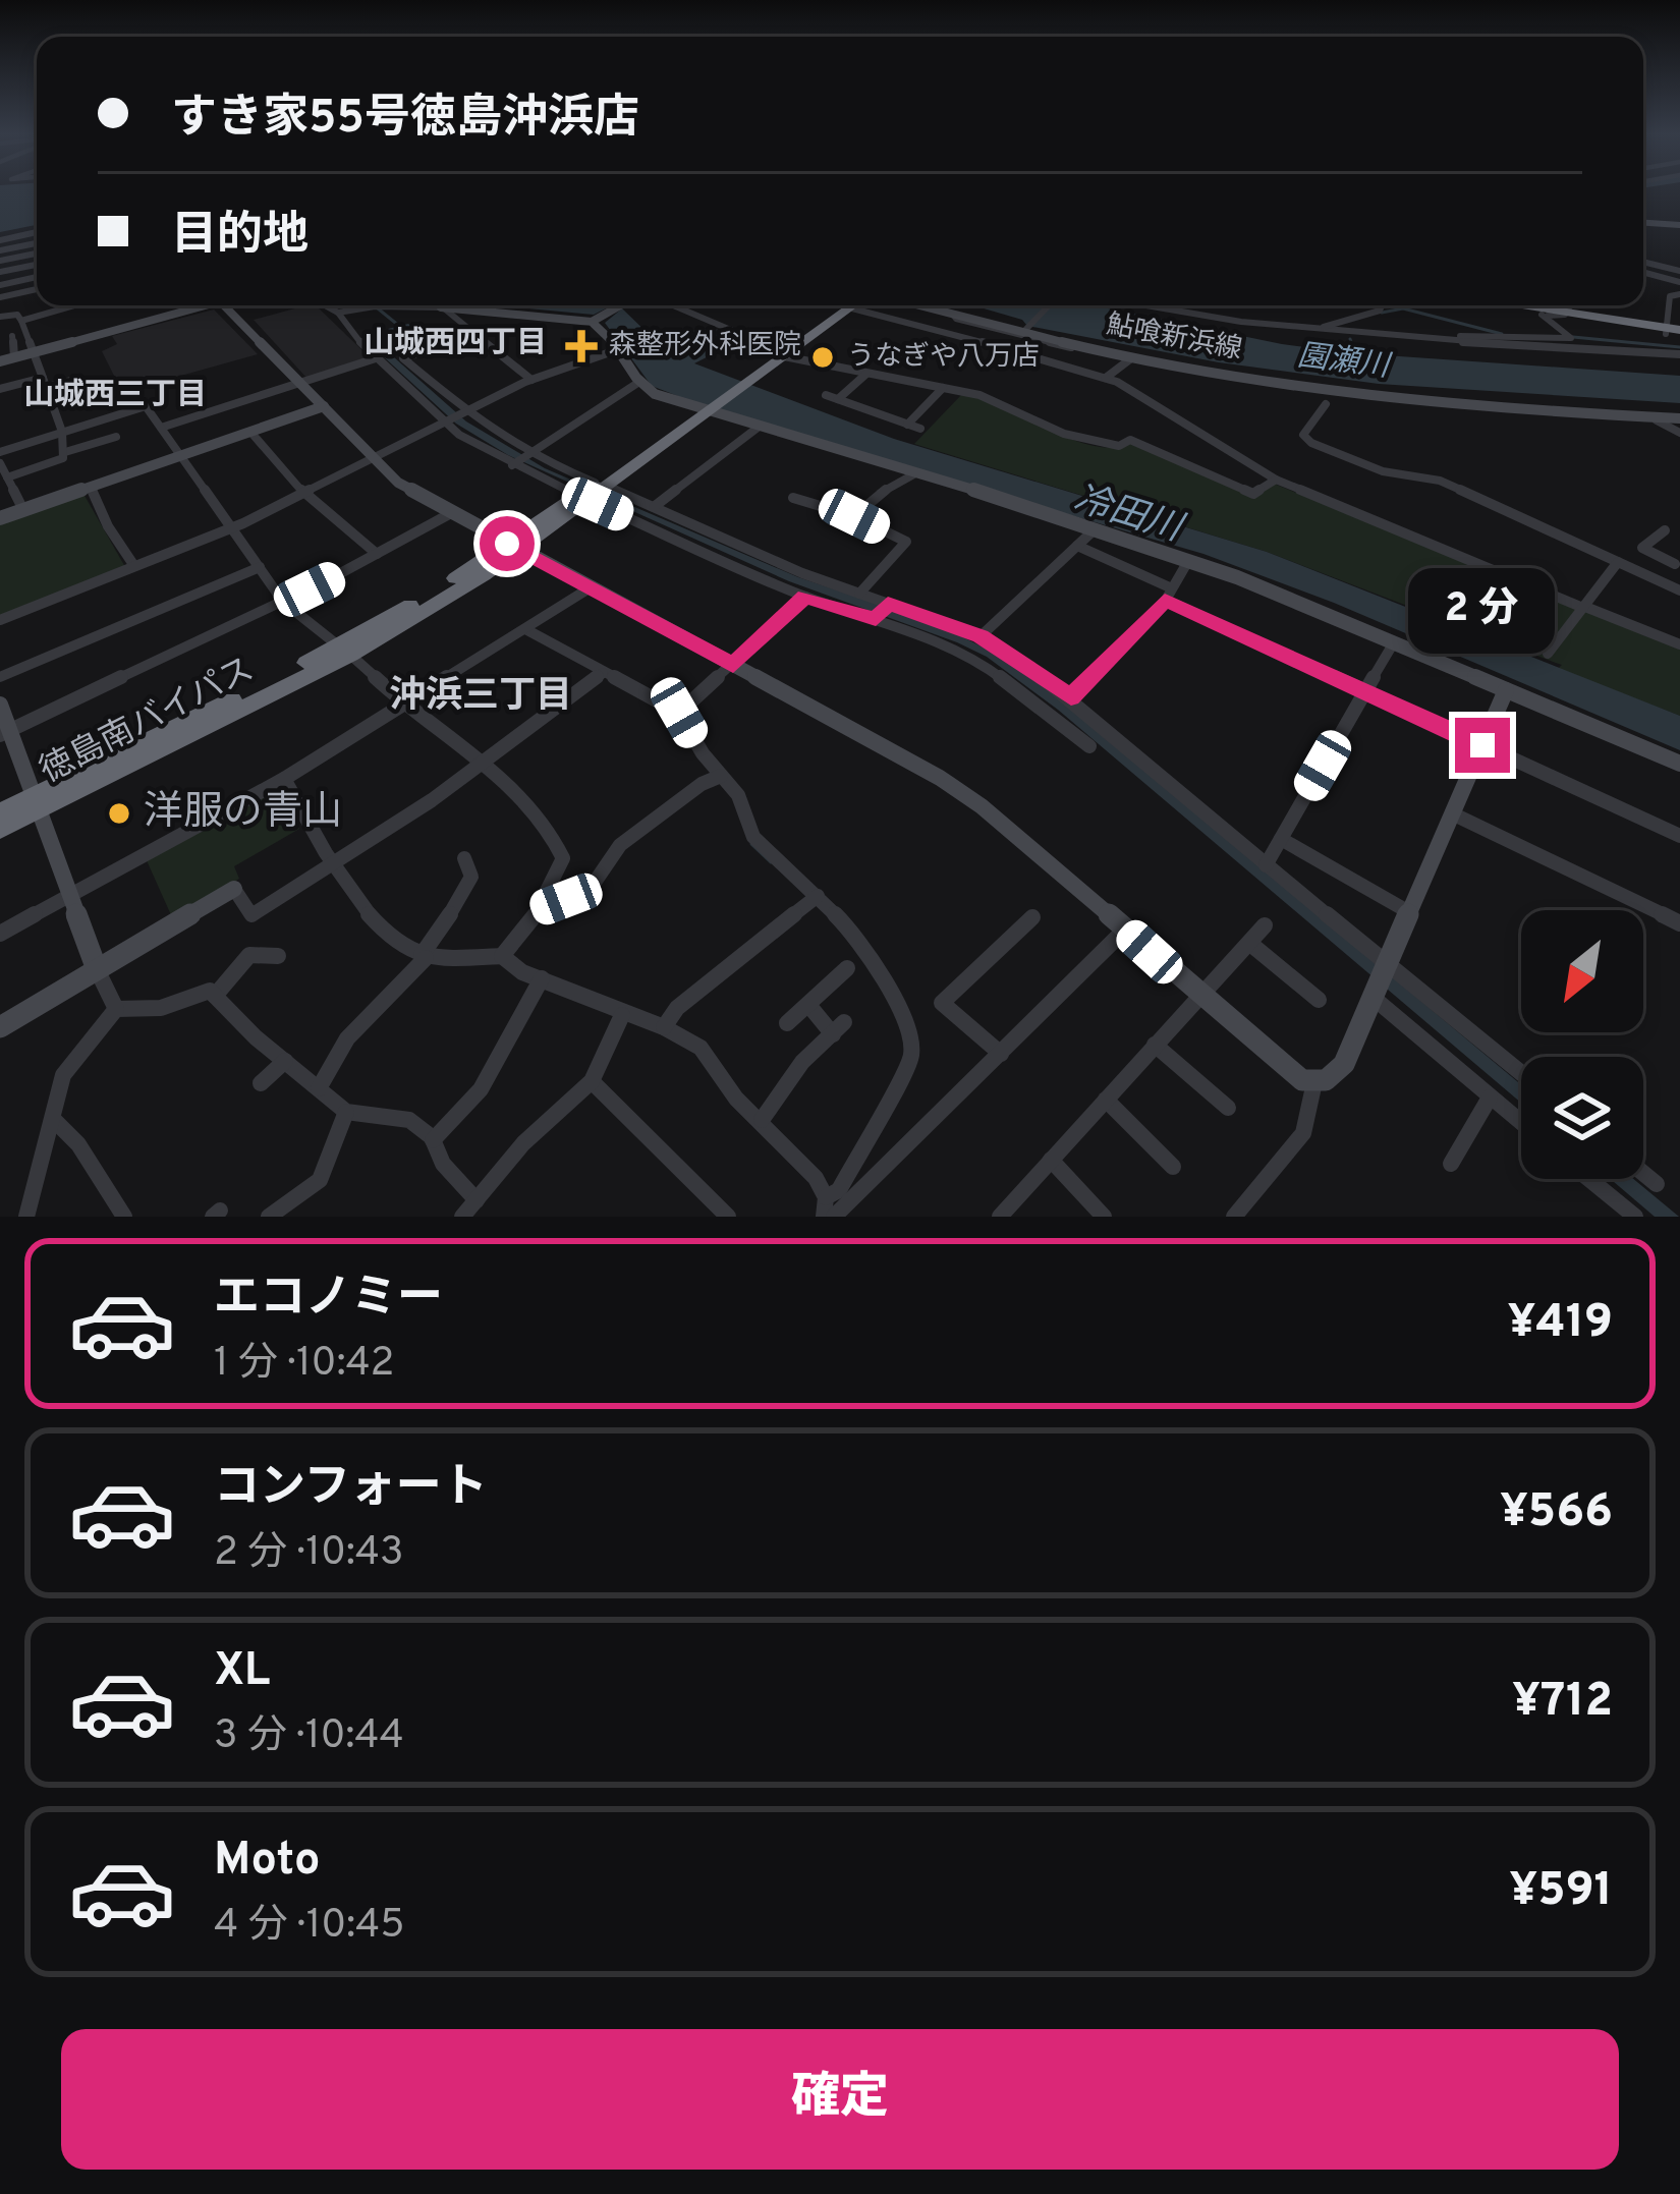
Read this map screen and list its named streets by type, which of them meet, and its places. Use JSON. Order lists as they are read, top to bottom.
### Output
{
  "streets": {
    "highway": ["徳島南バイパス"],
    "street": ["鮎喰新浜線"]
  },
  "districts": ["山城西四丁目", "山城西三丁目", "沖浜三丁目"],
  "water": ["園瀬川", "冷田川"],
  "places": {
    "health": ["森整形外科医院"],
    "other": ["うなぎや八万店", "洋服の青山"]
  },
  "north": "bottom left",
  "page": {
    "banner": ["すき家55号徳島沖浜店", "目的地"],
    "bubble": "2 分",
    "list": [
      {
        "name": "エコノミー",
        "note": "1 分 · 10:42",
        "value": "¥419"
      },
      {
        "name": "コンフォート",
        "note": "2 分 · 10:43",
        "value": "¥566"
      },
      {
        "name": "XL",
        "note": "3 分 · 10:44",
        "value": "¥712"
      },
      {
        "name": "Moto",
        "note": "4 分 · 10:45",
        "value": "¥591"
      }
    ],
    "buttons": "確定"
  }
}
